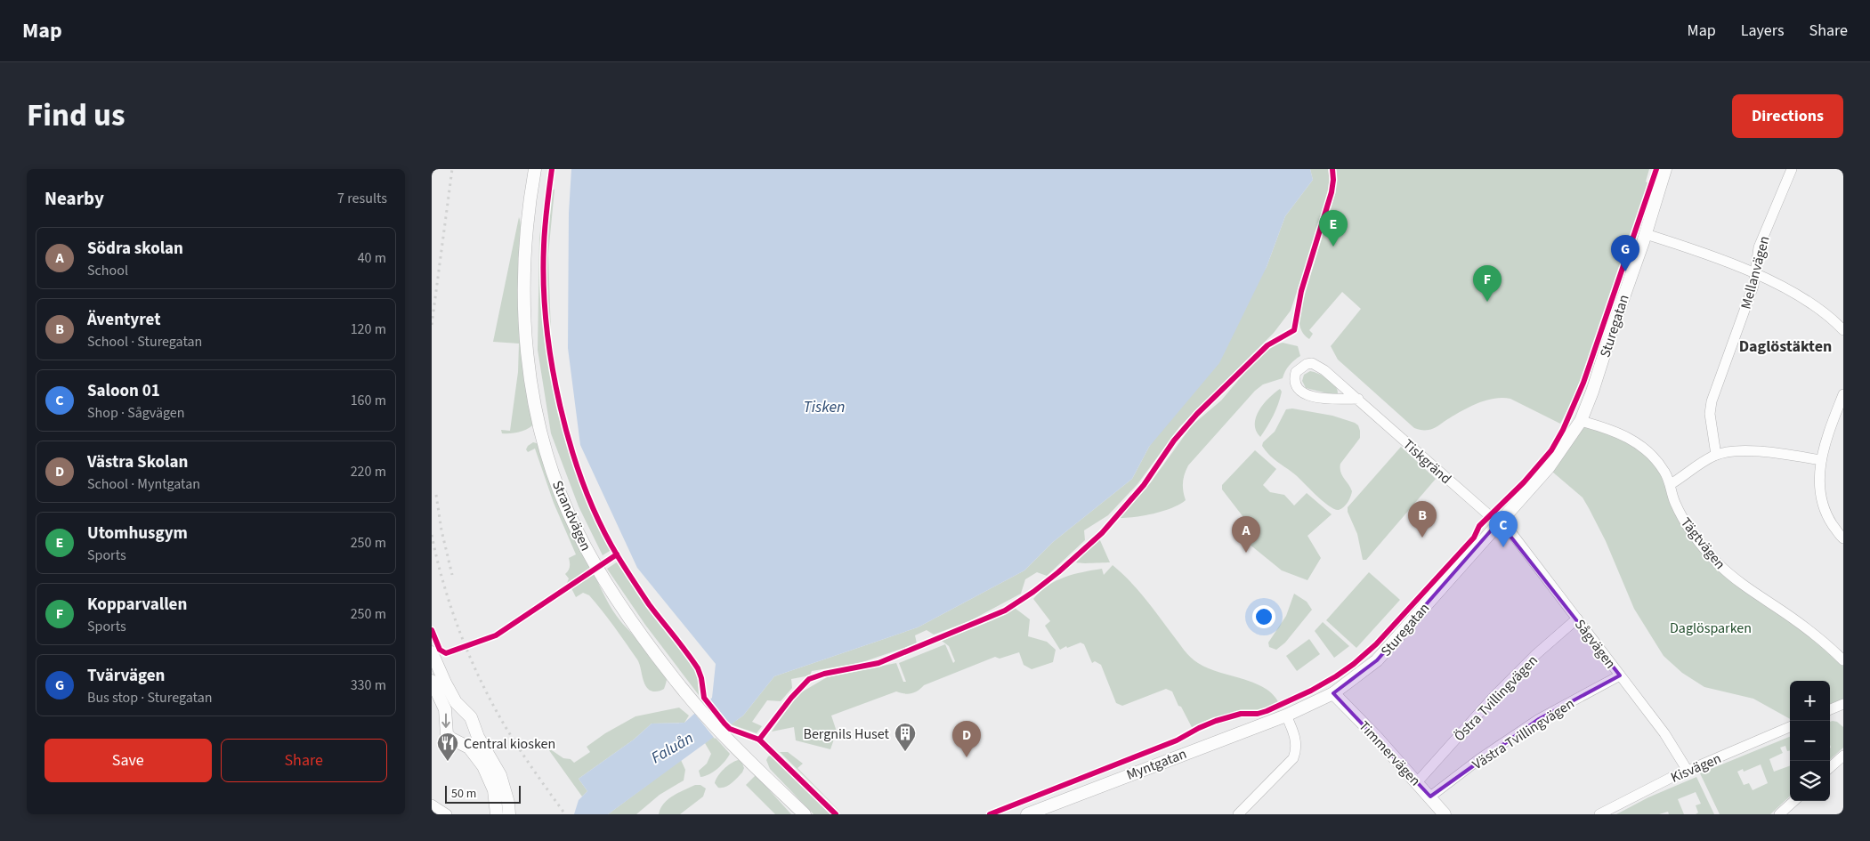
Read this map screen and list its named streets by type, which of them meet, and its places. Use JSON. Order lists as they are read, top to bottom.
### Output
{
  "streets": {
    "street": [
      "Mellanvägen",
      "Sturegatan",
      "Tiskgränd",
      "Strandvägen",
      "Tägtvägen",
      "Sågvägen",
      "Östra Tvillingvägen",
      "Västra Tvillingvägen",
      "Timmervägen",
      "Myntgatan",
      "Kisvägen"
    ]
  },
  "crossings": [
    ["Sturegatan", "Tiskgränd"],
    ["Sturegatan", "Tägtvägen"],
    ["Sturegatan", "Sågvägen"],
    ["Sturegatan", "Timmervägen"],
    ["Sturegatan", "Myntgatan"],
    ["Tiskgränd", "Sågvägen"],
    ["Sågvägen", "Östra Tvillingvägen"],
    ["Sågvägen", "Västra Tvillingvägen"],
    ["Sågvägen", "Kisvägen"],
    ["Östra Tvillingvägen", "Timmervägen"],
    ["Västra Tvillingvägen", "Timmervägen"]
  ],
  "districts": ["Daglöstäkten"],
  "water": ["Tisken", "Faluån"],
  "parks": ["Daglösparken"],
  "places": {
    "building": ["Bergnils Huset"],
    "restaurant": ["Central kiosken"]
  },
  "scale_bar": "50 m",
  "page": {
    "header": "Map",
    "nav": ["Map", "Layers", "Share"],
    "title": "Find us",
    "buttons": [
      "Directions",
      ["Save", "Share"]
    ],
    "heading": ["Nearby", "7 results"],
    "pins": [
      "E",
      "G",
      "F",
      "B",
      "C",
      "A",
      "D"
    ],
    "list": [
      {
        "mark": "A",
        "name": "Södra skolan",
        "note": "School",
        "value": "40 m"
      },
      {
        "mark": "B",
        "name": "Äventyret",
        "note": "School · Sturegatan",
        "value": "120 m"
      },
      {
        "mark": "C",
        "name": "Saloon 01",
        "note": "Shop · Sågvägen",
        "value": "160 m"
      },
      {
        "mark": "D",
        "name": "Västra Skolan",
        "note": "School · Myntgatan",
        "value": "220 m"
      },
      {
        "mark": "E",
        "name": "Utomhusgym",
        "note": "Sports",
        "value": "250 m"
      },
      {
        "mark": "F",
        "name": "Kopparvallen",
        "note": "Sports",
        "value": "250 m"
      },
      {
        "mark": "G",
        "name": "Tvärvägen",
        "note": "Bus stop · Sturegatan",
        "value": "330 m"
      }
    ],
    "map_buttons": ["+", "−"],
    "scale": "50 m"
  }
}
